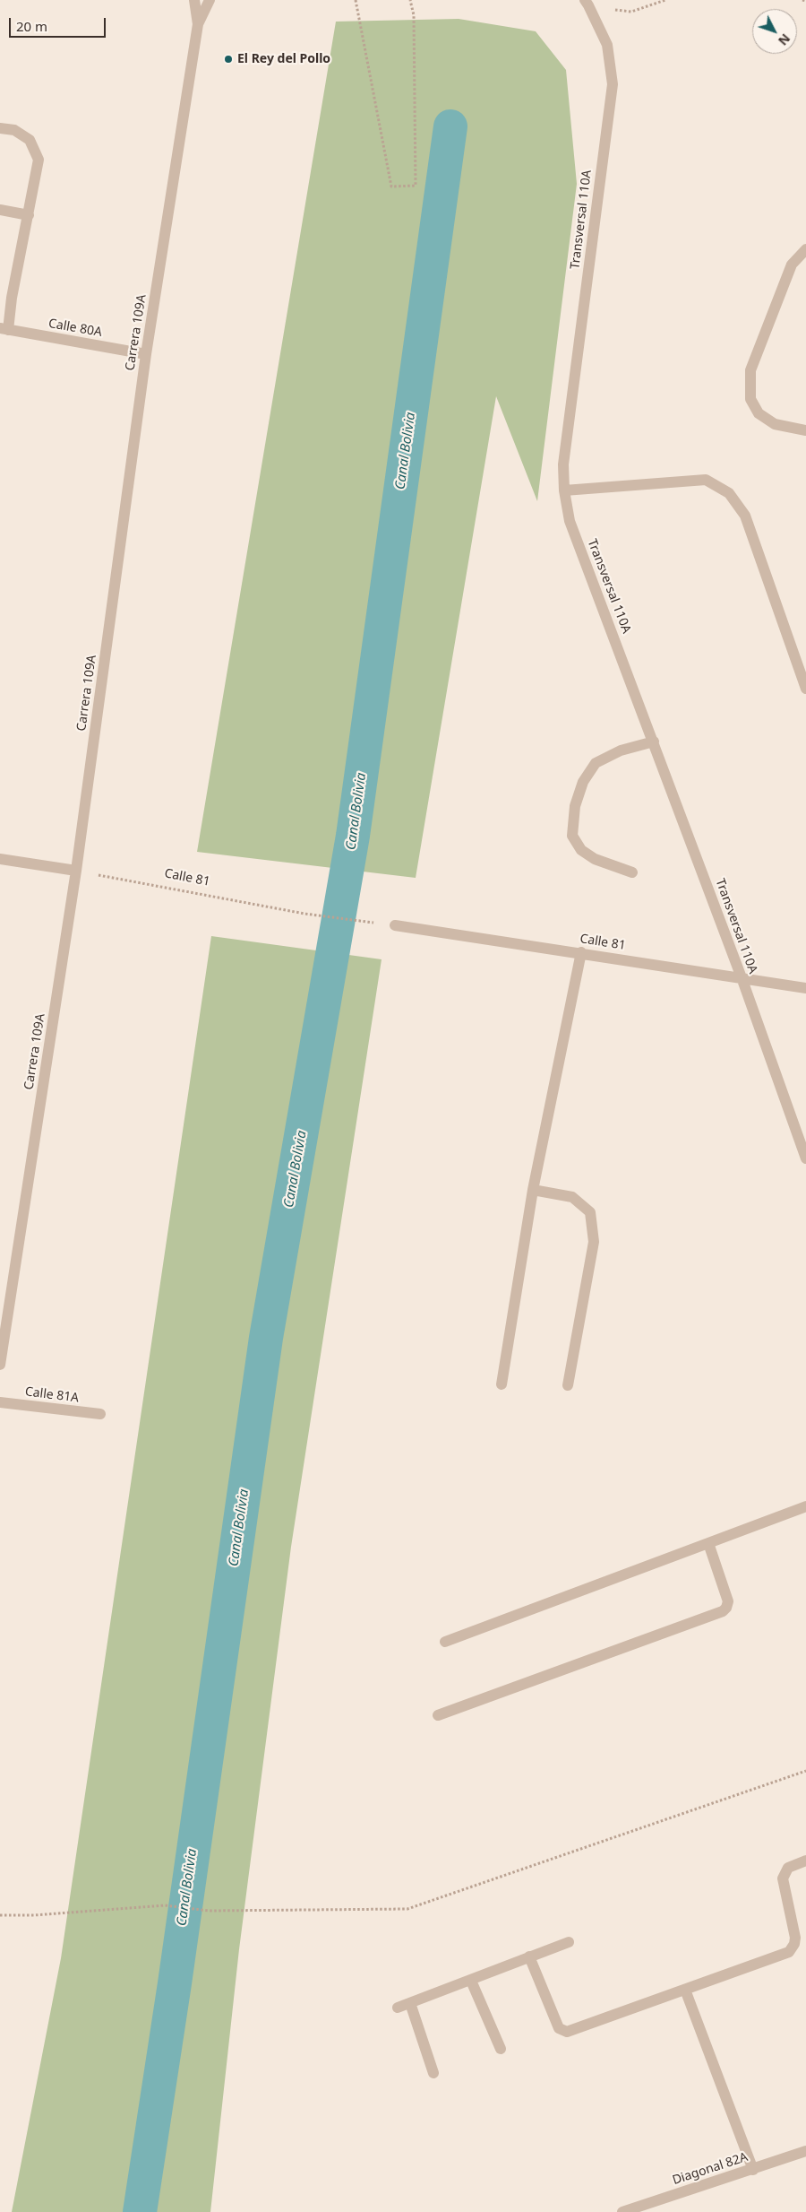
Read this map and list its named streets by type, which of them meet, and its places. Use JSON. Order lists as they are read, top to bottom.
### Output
{
  "streets": {
    "street": [
      "Transversal 110A",
      "Calle 80A",
      "Carrera 109A",
      "Calle 81",
      "Calle 81A",
      "Diagonal 82A"
    ]
  },
  "crossings": [
    ["Transversal 110A", "Calle 81"],
    ["Calle 80A", "Carrera 109A"],
    ["Carrera 109A", "Calle 81"]
  ],
  "water": ["Canal Bolivia"],
  "places": ["El Rey del Pollo"],
  "scale_bar": "20 m",
  "north": "bottom right"
}
